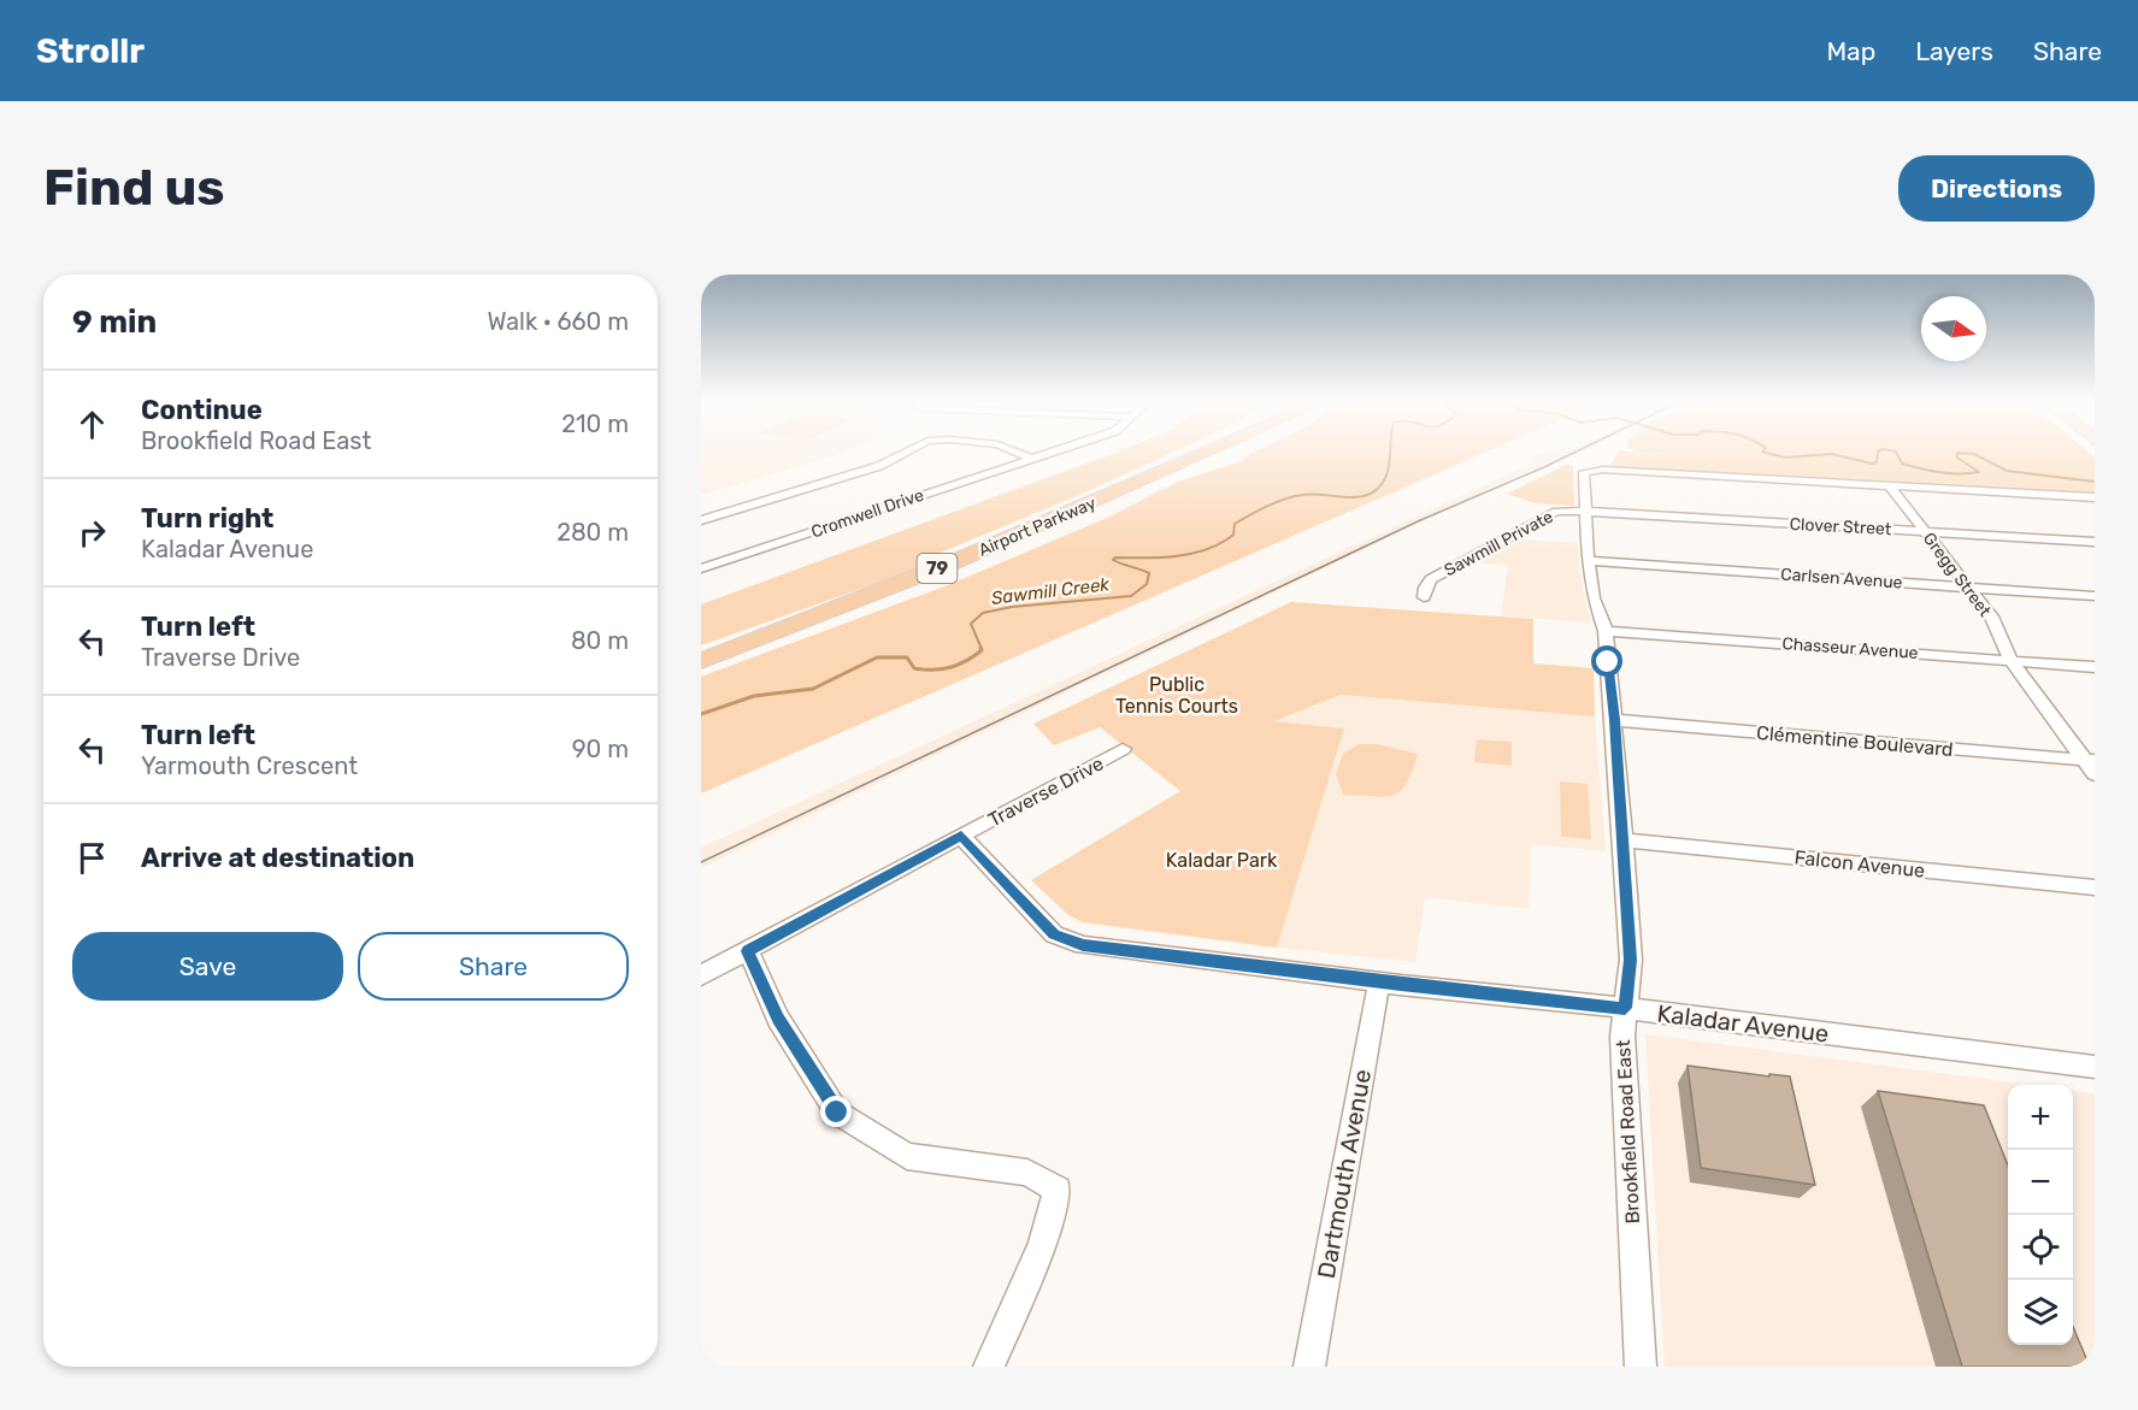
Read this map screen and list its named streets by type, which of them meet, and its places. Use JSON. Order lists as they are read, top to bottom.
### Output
{
  "streets": {
    "highway": ["Airport Parkway", "79"],
    "street": [
      "Cromwell Drive",
      "Clover Street",
      "Sawmill Private",
      "Gregg Street",
      "Carlsen Avenue",
      "Chasseur Avenue",
      "Clémentine Boulevard",
      "Traverse Drive",
      "Falcon Avenue",
      "Kaladar Avenue",
      "Brookfield Road East",
      "Dartmouth Avenue"
    ]
  },
  "crossings": [
    ["Clover Street", "Sawmill Private"],
    ["Clover Street", "Gregg Street"],
    ["Clover Street", "Brookfield Road East"],
    ["Sawmill Private", "Brookfield Road East"],
    ["Gregg Street", "Carlsen Avenue"],
    ["Gregg Street", "Chasseur Avenue"],
    ["Gregg Street", "Clémentine Boulevard"],
    ["Gregg Street", "Brookfield Road East"],
    ["Carlsen Avenue", "Brookfield Road East"],
    ["Chasseur Avenue", "Brookfield Road East"],
    ["Clémentine Boulevard", "Brookfield Road East"],
    ["Traverse Drive", "Kaladar Avenue"],
    ["Falcon Avenue", "Brookfield Road East"],
    ["Kaladar Avenue", "Brookfield Road East"],
    ["Kaladar Avenue", "Dartmouth Avenue"]
  ],
  "water": ["Sawmill Creek"],
  "parks": ["Public Tennis Courts", "Kaladar Park"],
  "north": "right",
  "page": {
    "header": "Strollr",
    "nav": ["Map", "Layers", "Share"],
    "buttons": [
      "Directions",
      ["Save", "Share"]
    ],
    "title": "Find us",
    "heading": ["9 min", "Walk · 660 m"],
    "list": [
      ["Continue", "Brookfield Road East", "210 m"],
      ["Turn right", "Kaladar Avenue", "280 m"],
      ["Turn left", "Traverse Drive", "80 m"],
      ["Turn left", "Yarmouth Crescent", "90 m"],
      "Arrive at destination"
    ],
    "map_buttons": ["+", "−"]
  }
}
